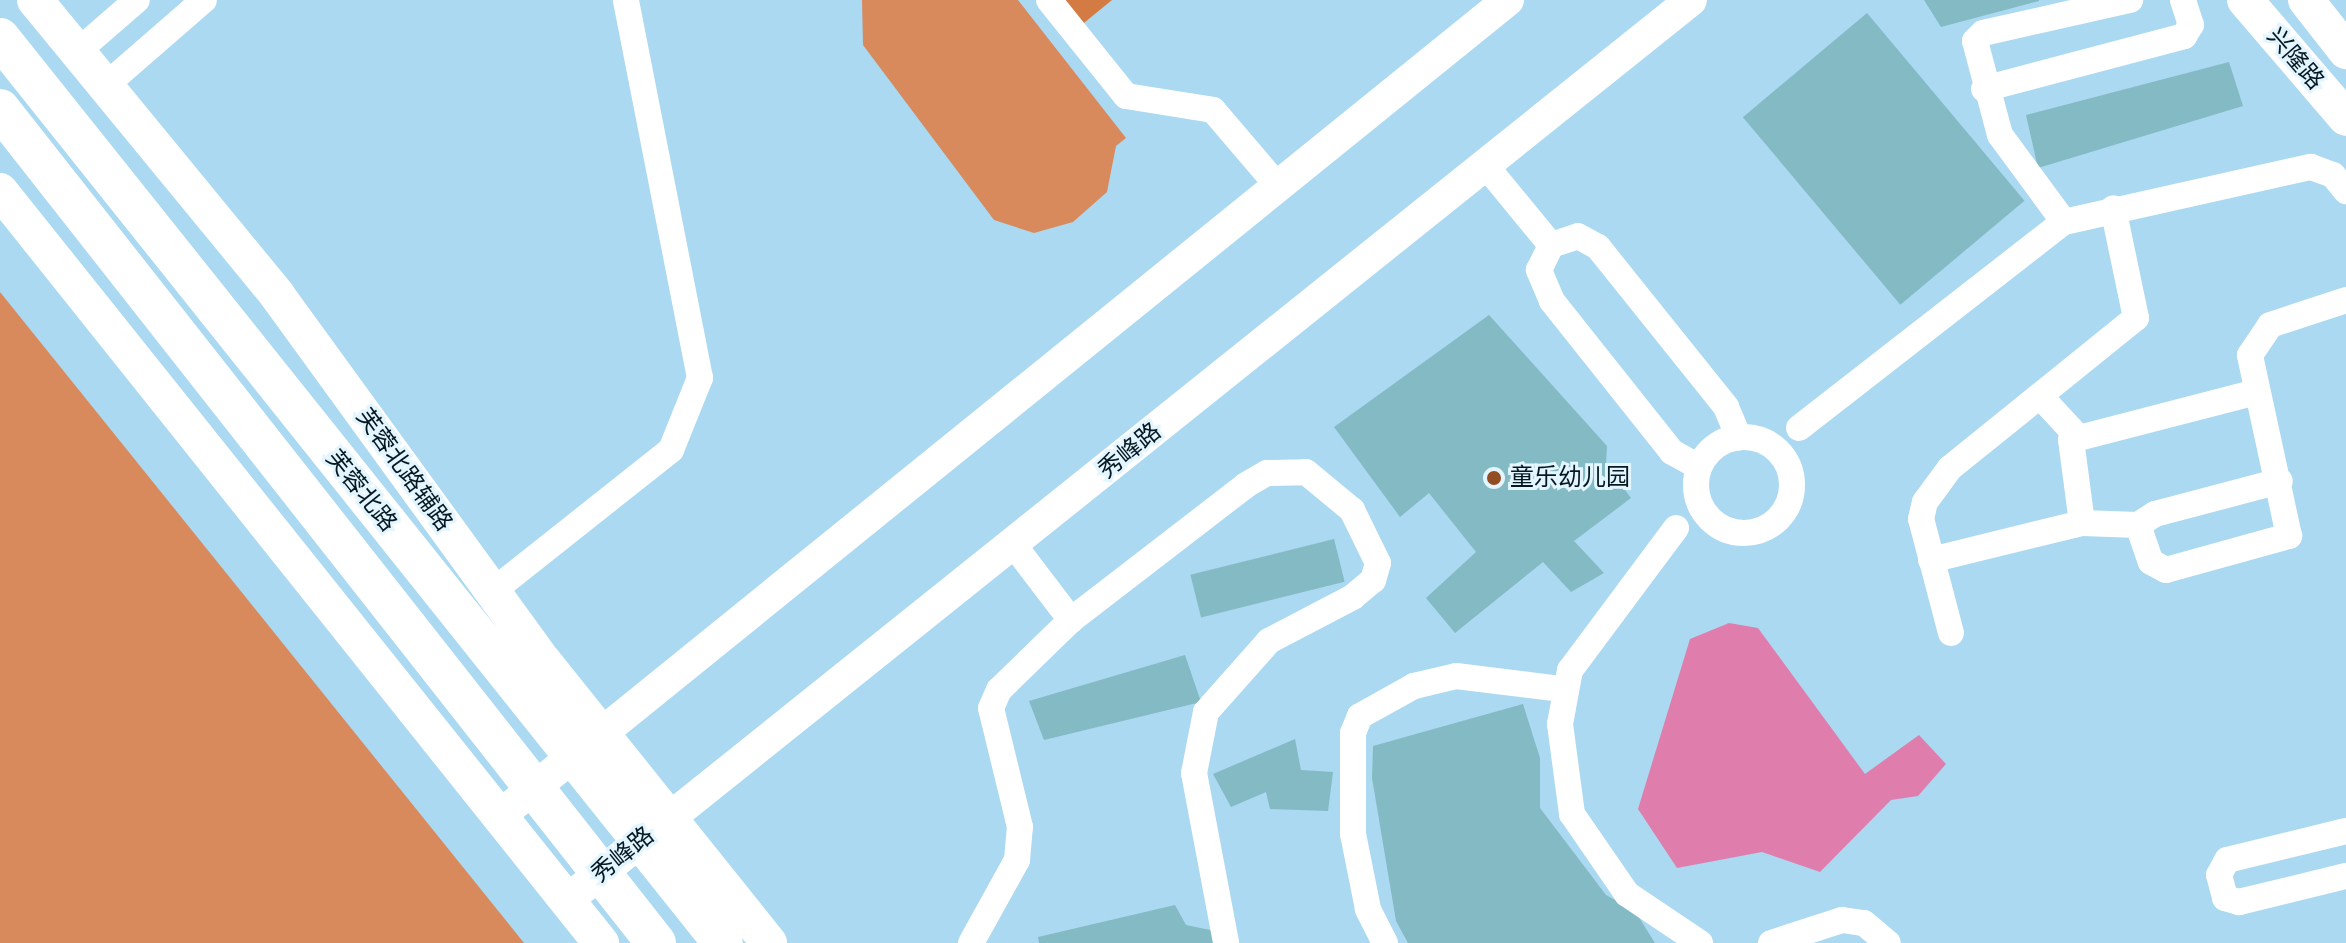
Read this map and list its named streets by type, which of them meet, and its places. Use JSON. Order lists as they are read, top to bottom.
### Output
{
  "streets": {
    "main road": ["兴隆路", "芙蓉北路辅路", "芙蓉北路"],
    "street": ["秀峰路"]
  },
  "crossings": [
    ["秀峰路", "芙蓉北路"],
    ["芙蓉北路辅路", "芙蓉北路"]
  ],
  "places": ["童乐幼儿园"]
}
